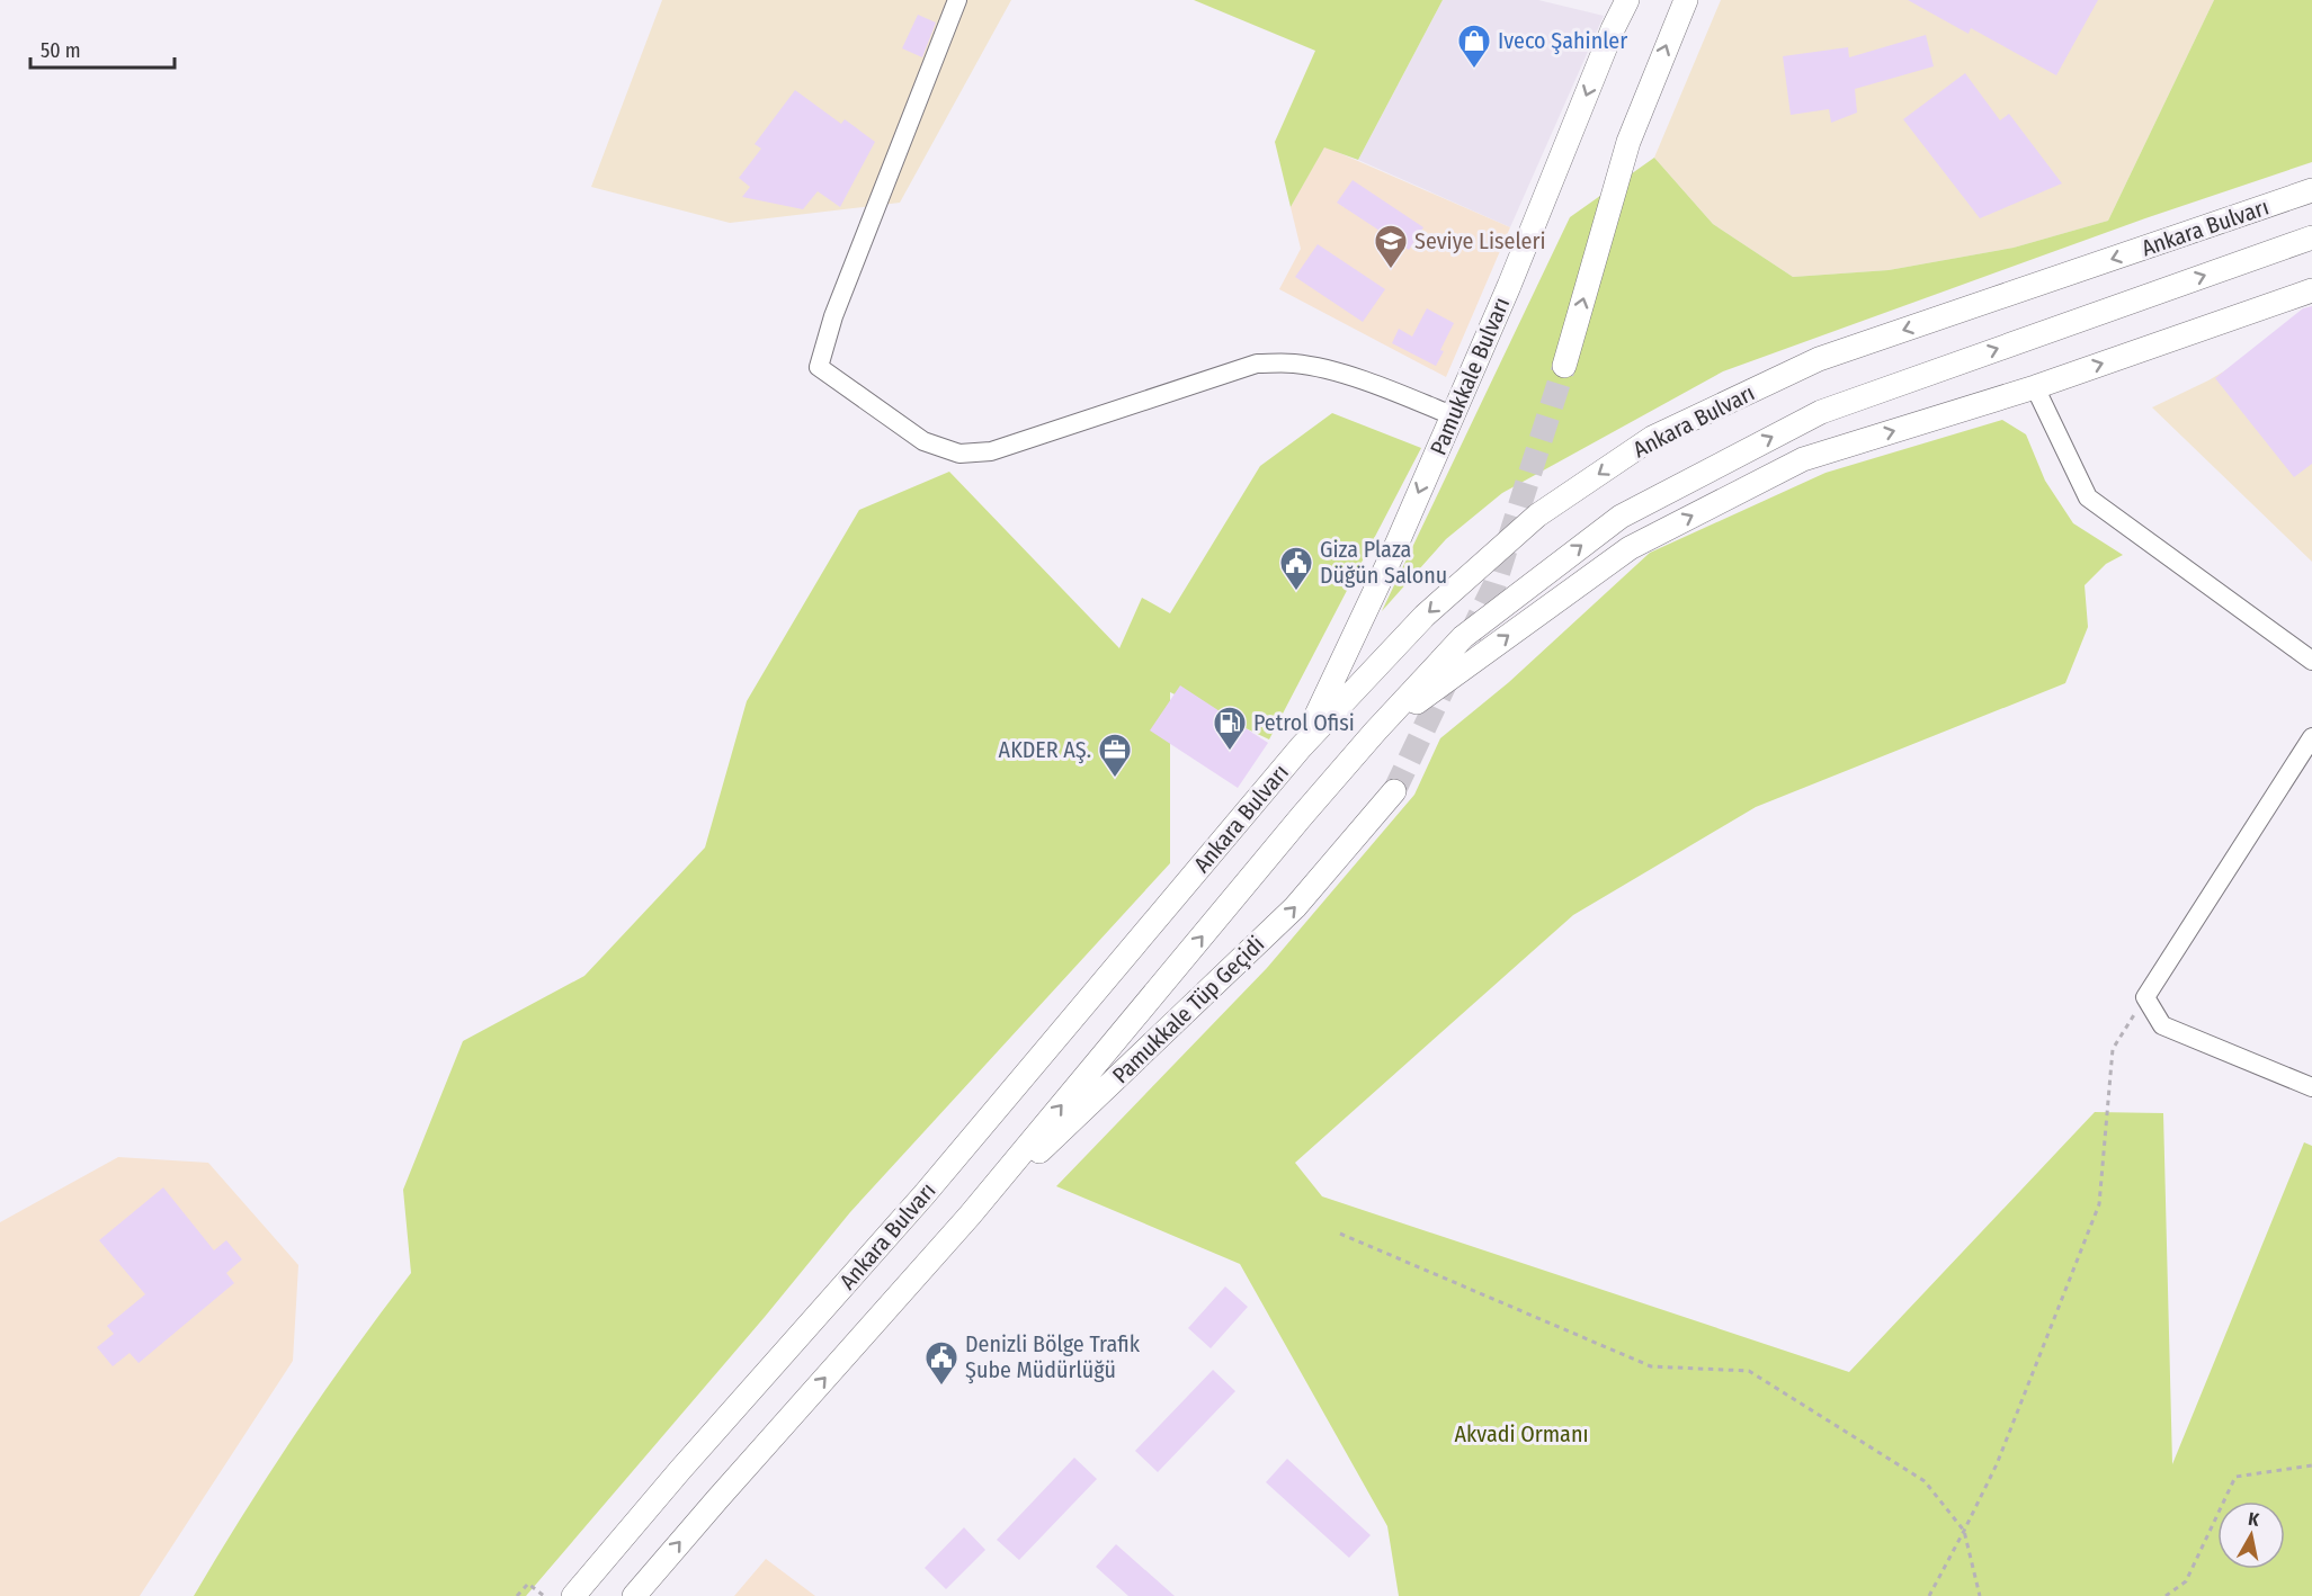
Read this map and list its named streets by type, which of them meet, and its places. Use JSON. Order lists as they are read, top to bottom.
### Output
{
  "streets": {
    "main road": ["Ankara Bulvarı", "Pamukkale Bulvarı", "Pamukkale Tüp Geçidi"]
  },
  "crossings": [
    ["Ankara Bulvarı", "Pamukkale Bulvarı"],
    ["Ankara Bulvarı", "Pamukkale Tüp Geçidi"]
  ],
  "one_way": ["Pamukkale Tüp Geçidi"],
  "parks": ["Akvadi Ormanı"],
  "places": {
    "shop": ["Iveco Şahinler"],
    "school or university": ["Seviye Liseleri"],
    "public building": ["Giza Plaza Düğün Salonu", "Denizli Bölge Trafik Şube Müdürlüğü"],
    "fuel station": ["Petrol Ofisi"],
    "office": ["AKDER AŞ."]
  },
  "scale_bar": "50 m",
  "north": "top"
}
